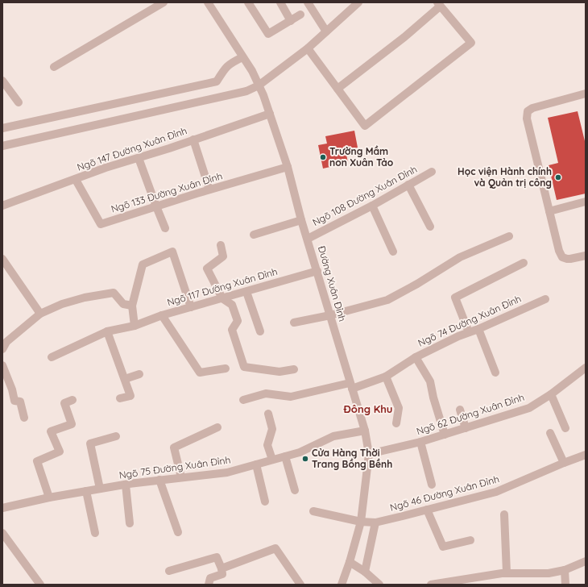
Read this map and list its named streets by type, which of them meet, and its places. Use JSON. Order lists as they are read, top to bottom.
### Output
{
  "streets": {
    "street": [
      "Ngõ 147 Đường Xuân Đỉnh",
      "Ngõ 133 Đường Xuân Đỉnh",
      "Ngõ 108 Đường Xuân Đỉnh",
      "Đường Xuân Đỉnh",
      "Ngõ 117 Đường Xuân Đỉnh",
      "Ngõ 74 Đường Xuân Đỉnh",
      "Ngõ 62 Đường Xuân Đỉnh",
      "Ngõ 75 Đường Xuân Đỉnh",
      "Ngõ 46 Đường Xuân Đỉnh"
    ]
  },
  "crossings": [
    ["Ngõ 147 Đường Xuân Đỉnh", "Ngõ 133 Đường Xuân Đỉnh"],
    ["Ngõ 147 Đường Xuân Đỉnh", "Đường Xuân Đỉnh"],
    ["Ngõ 133 Đường Xuân Đỉnh", "Đường Xuân Đỉnh"],
    ["Ngõ 108 Đường Xuân Đỉnh", "Đường Xuân Đỉnh"],
    ["Đường Xuân Đỉnh", "Ngõ 117 Đường Xuân Đỉnh"],
    ["Đường Xuân Đỉnh", "Ngõ 74 Đường Xuân Đỉnh"],
    ["Đường Xuân Đỉnh", "Ngõ 62 Đường Xuân Đỉnh"],
    ["Đường Xuân Đỉnh", "Ngõ 75 Đường Xuân Đỉnh"],
    ["Đường Xuân Đỉnh", "Ngõ 46 Đường Xuân Đỉnh"]
  ],
  "districts": ["Đông Khu"],
  "places": ["Trường Mầm non Xuân Tảo", "Học viện Hành chính và Quản trị công", "Cửa Hàng Thời Trang Bồng Bềnh"]
}
